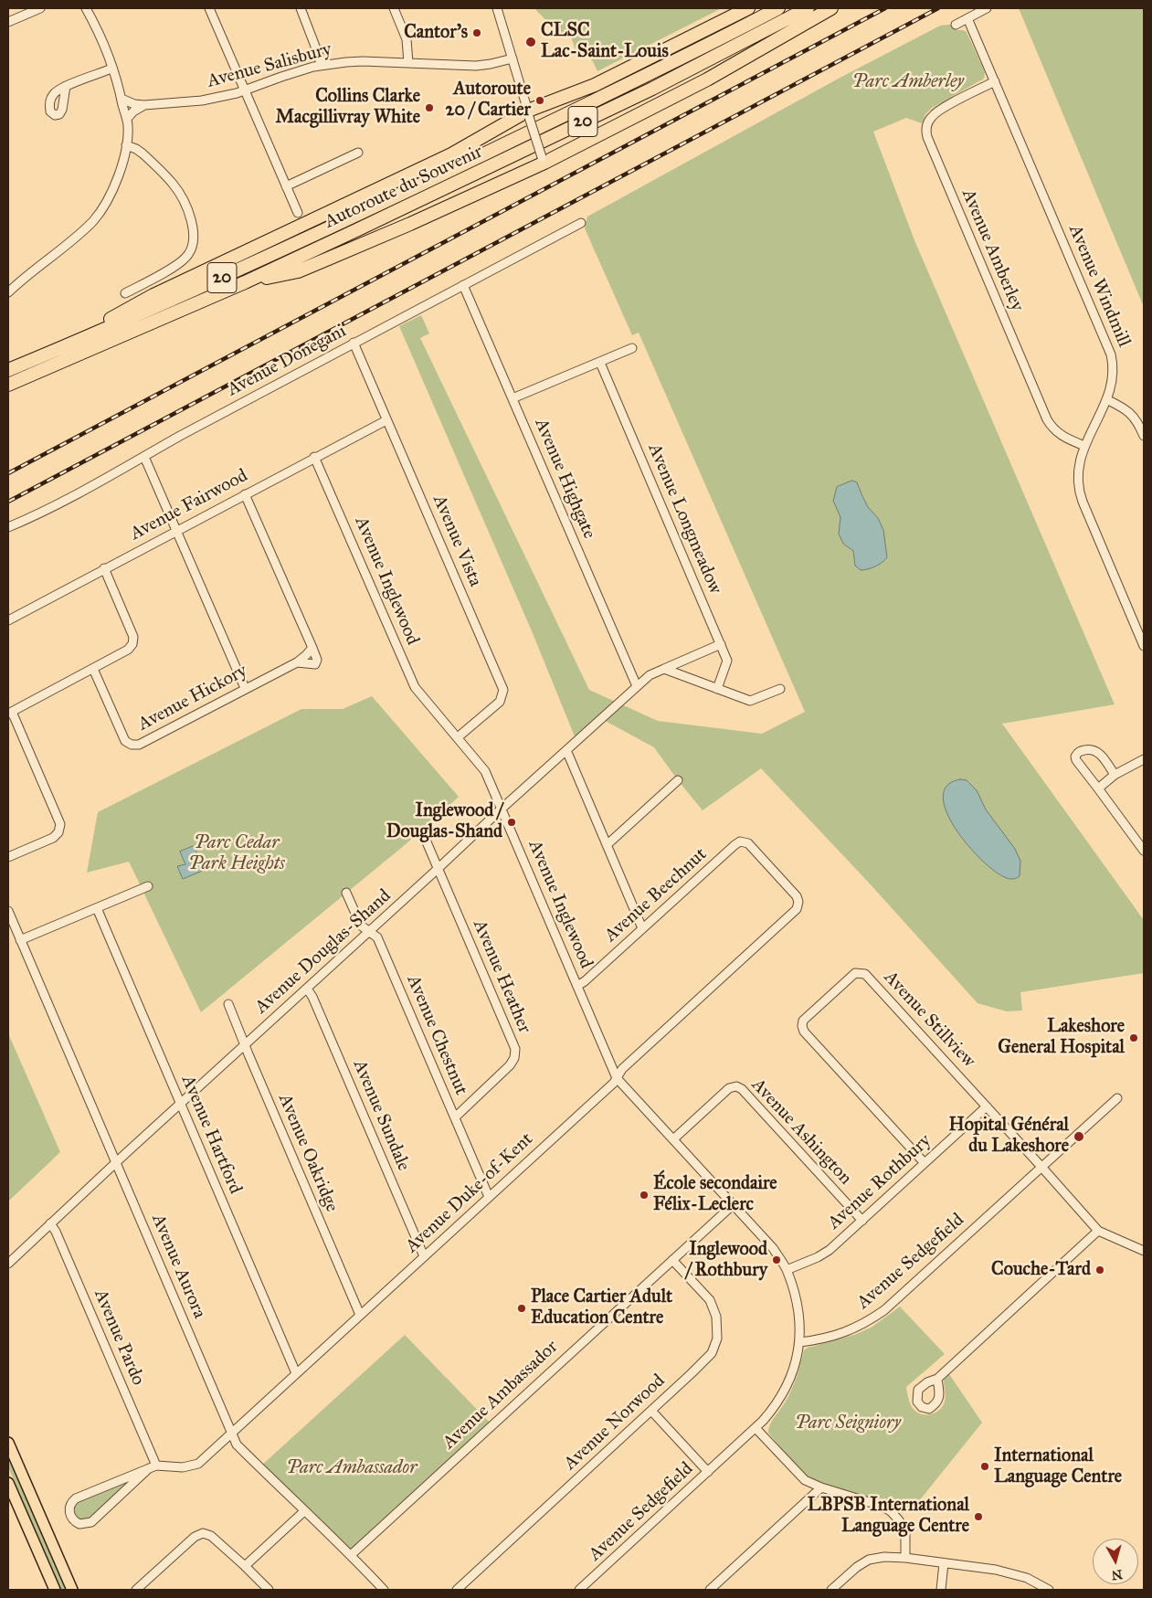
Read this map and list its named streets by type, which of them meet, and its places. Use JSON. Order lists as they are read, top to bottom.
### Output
{
  "streets": {
    "highway": ["20", "Autoroute du Souvenir"],
    "street": [
      "Avenue Salisbury",
      "Avenue Amberley",
      "Avenue Windmill",
      "Avenue Donegani",
      "Avenue Highgate",
      "Avenue Fairwood",
      "Avenue Longmeadow",
      "Avenue Vista",
      "Avenue Inglewood",
      "Avenue Hickory",
      "Avenue Beechnut",
      "Avenue Douglas-Shand",
      "Avenue Heather",
      "Avenue Stillview",
      "Avenue Chestnut",
      "Avenue Sundale",
      "Avenue Ashington",
      "Avenue Hartford",
      "Avenue Oakridge",
      "Avenue Rothbury",
      "Avenue Duke-of-Kent",
      "Avenue Sedgefield",
      "Avenue Aurora",
      "Avenue Pardo",
      "Avenue Ambassador",
      "Avenue Norwood"
    ]
  },
  "crossings": [
    ["Avenue Amberley", "Avenue Windmill"],
    ["Avenue Donegani", "Avenue Highgate"],
    ["Avenue Donegani", "Avenue Vista"],
    ["Avenue Highgate", "Avenue Douglas-Shand"],
    ["Avenue Fairwood", "Avenue Vista"],
    ["Avenue Fairwood", "Avenue Inglewood"],
    ["Avenue Longmeadow", "Avenue Douglas-Shand"],
    ["Avenue Vista", "Avenue Inglewood"],
    ["Avenue Inglewood", "Avenue Beechnut"],
    ["Avenue Inglewood", "Avenue Douglas-Shand"],
    ["Avenue Inglewood", "Avenue Ashington"],
    ["Avenue Inglewood", "Avenue Rothbury"],
    ["Avenue Inglewood", "Avenue Duke-of-Kent"],
    ["Avenue Inglewood", "Avenue Sedgefield"],
    ["Avenue Inglewood", "Avenue Ambassador"],
    ["Avenue Beechnut", "Avenue Duke-of-Kent"],
    ["Avenue Douglas-Shand", "Avenue Heather"],
    ["Avenue Douglas-Shand", "Avenue Chestnut"],
    ["Avenue Douglas-Shand", "Avenue Sundale"],
    ["Avenue Douglas-Shand", "Avenue Hartford"],
    ["Avenue Douglas-Shand", "Avenue Oakridge"],
    ["Avenue Douglas-Shand", "Avenue Aurora"],
    ["Avenue Douglas-Shand", "Avenue Pardo"],
    ["Avenue Heather", "Avenue Chestnut"],
    ["Avenue Stillview", "Avenue Rothbury"],
    ["Avenue Stillview", "Avenue Sedgefield"],
    ["Avenue Chestnut", "Avenue Duke-of-Kent"],
    ["Avenue Sundale", "Avenue Duke-of-Kent"],
    ["Avenue Ashington", "Avenue Rothbury"],
    ["Avenue Hartford", "Avenue Duke-of-Kent"],
    ["Avenue Oakridge", "Avenue Duke-of-Kent"],
    ["Avenue Duke-of-Kent", "Avenue Aurora"],
    ["Avenue Duke-of-Kent", "Avenue Pardo"],
    ["Avenue Aurora", "Avenue Ambassador"],
    ["Avenue Ambassador", "Avenue Norwood"]
  ],
  "parks": [
    "Parc Amberley",
    "Parc Cedar Park Heights",
    "Parc Seigniory",
    "Parc Ambassador"
  ],
  "places": [
    "Cantor's",
    "CLSC Lac-Saint-Louis",
    "Autoroute 20 / Cartier",
    "Collins Clarke Macgillivray White",
    "Inglewood / Douglas-Shand",
    "Lakeshore General Hospital",
    "Hopital Général du Lakeshore",
    "École secondaire Félix-Leclerc",
    "Inglewood / Rothbury",
    "Couche-Tard",
    "Place Cartier Adult Education Centre",
    "International Language Centre",
    "LBPSB International Language Centre"
  ],
  "north": "bottom"
}
